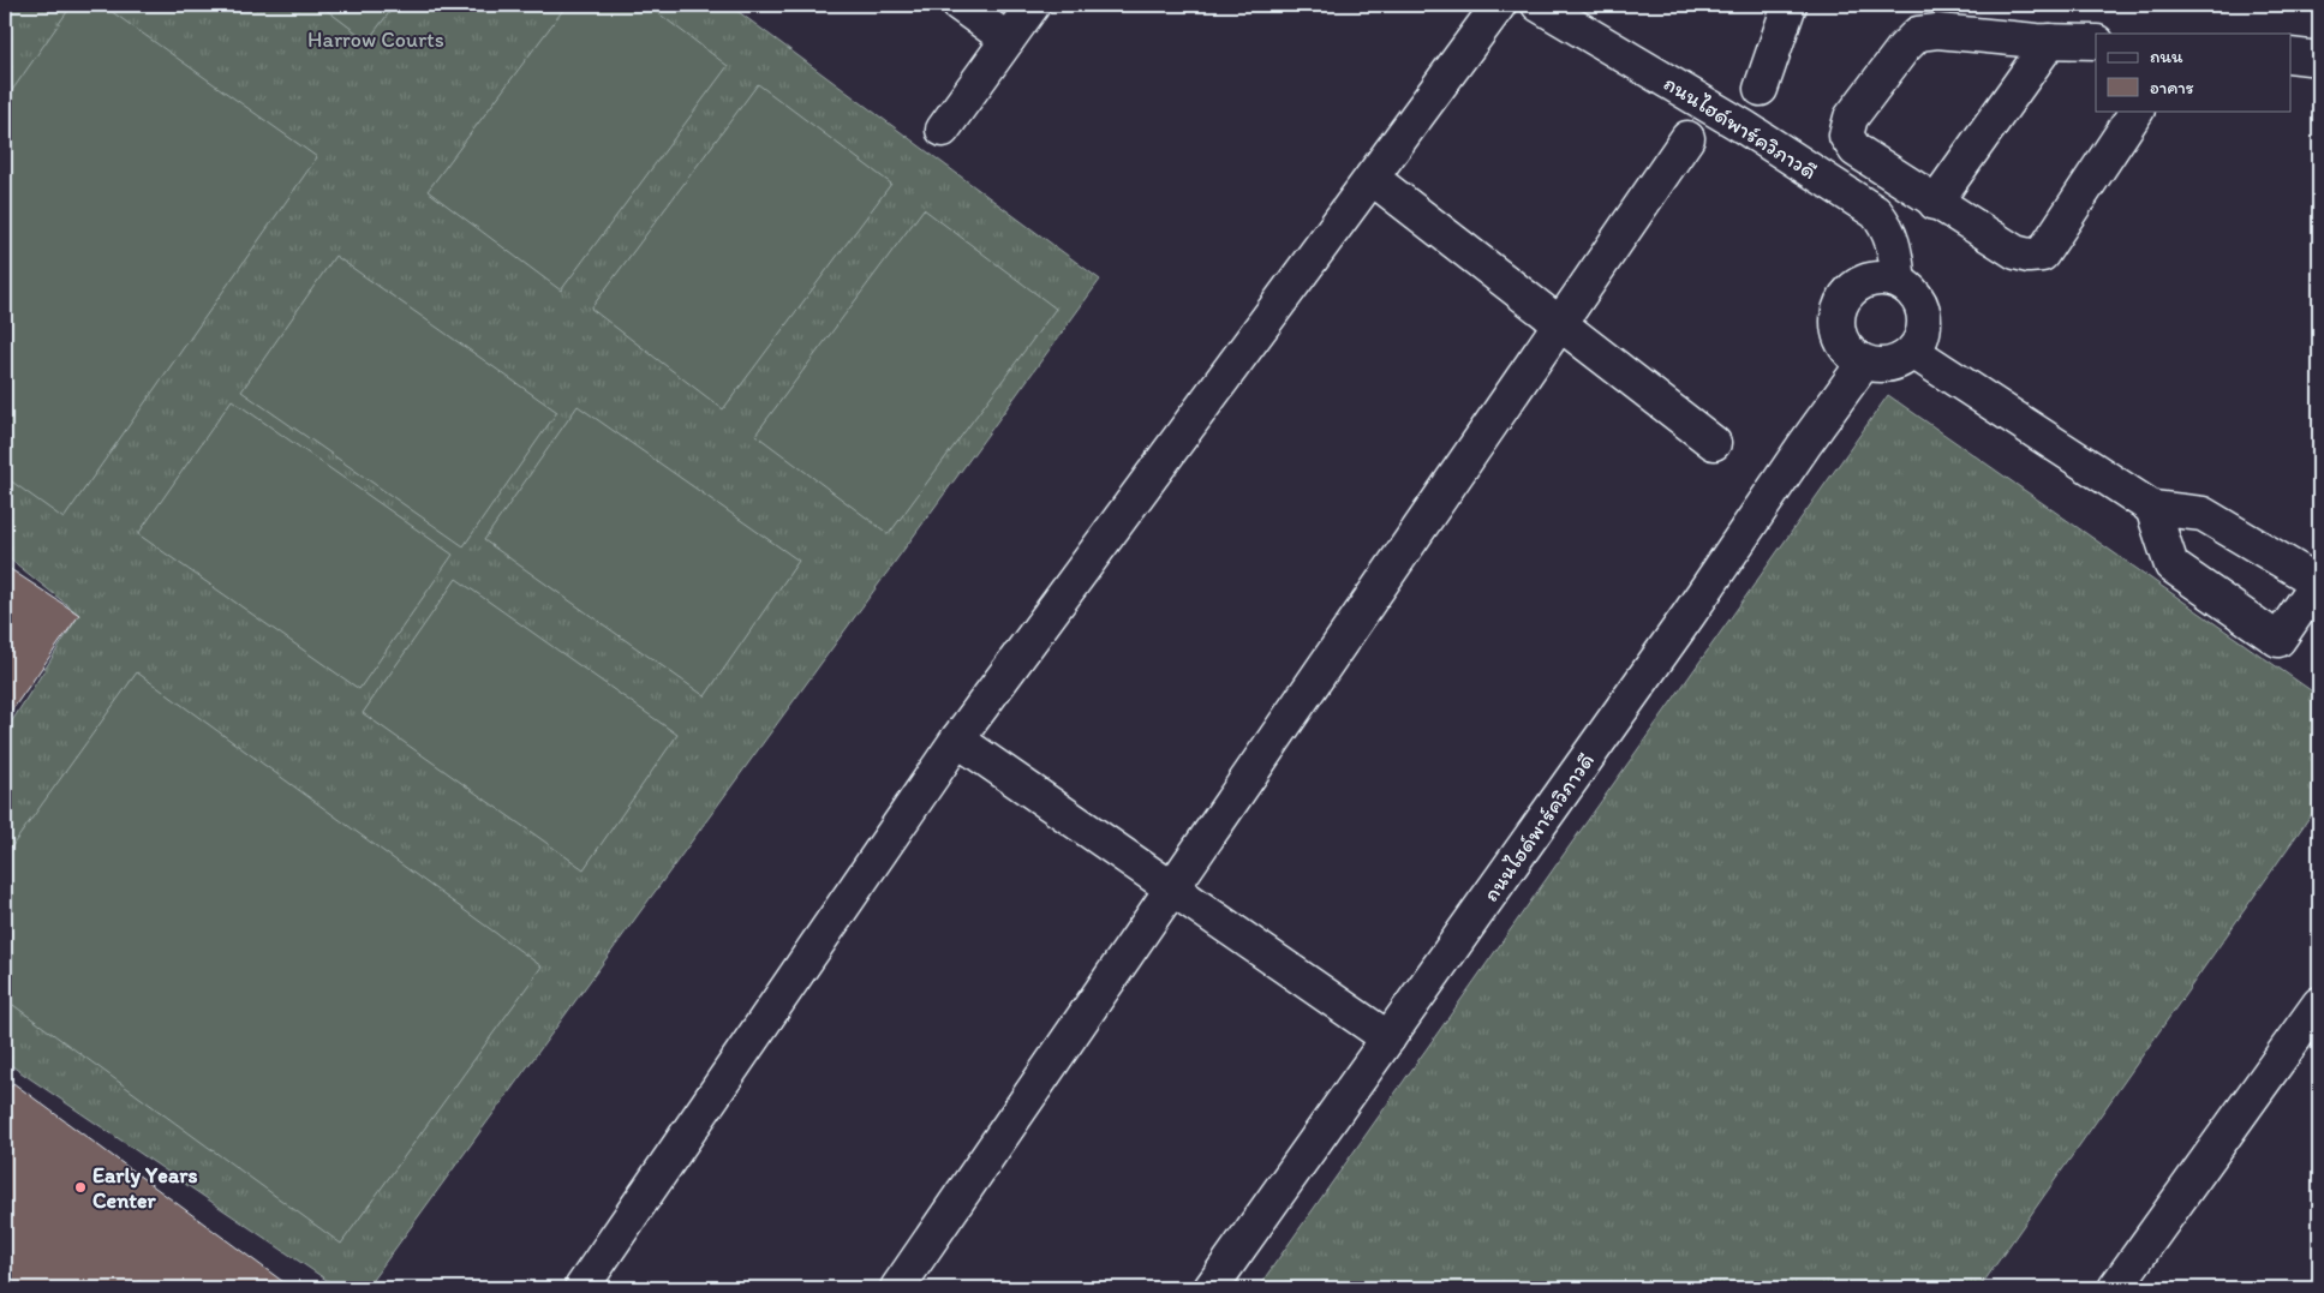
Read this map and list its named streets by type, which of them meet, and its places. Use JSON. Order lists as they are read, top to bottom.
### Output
{
  "streets": {
    "street": ["ถนนไฮด์พาร์ควิภาวดี"]
  },
  "parks": ["Harrow Courts"],
  "places": ["Early Years Center"],
  "legend": ["ถนน", "อาคาร"]
}
